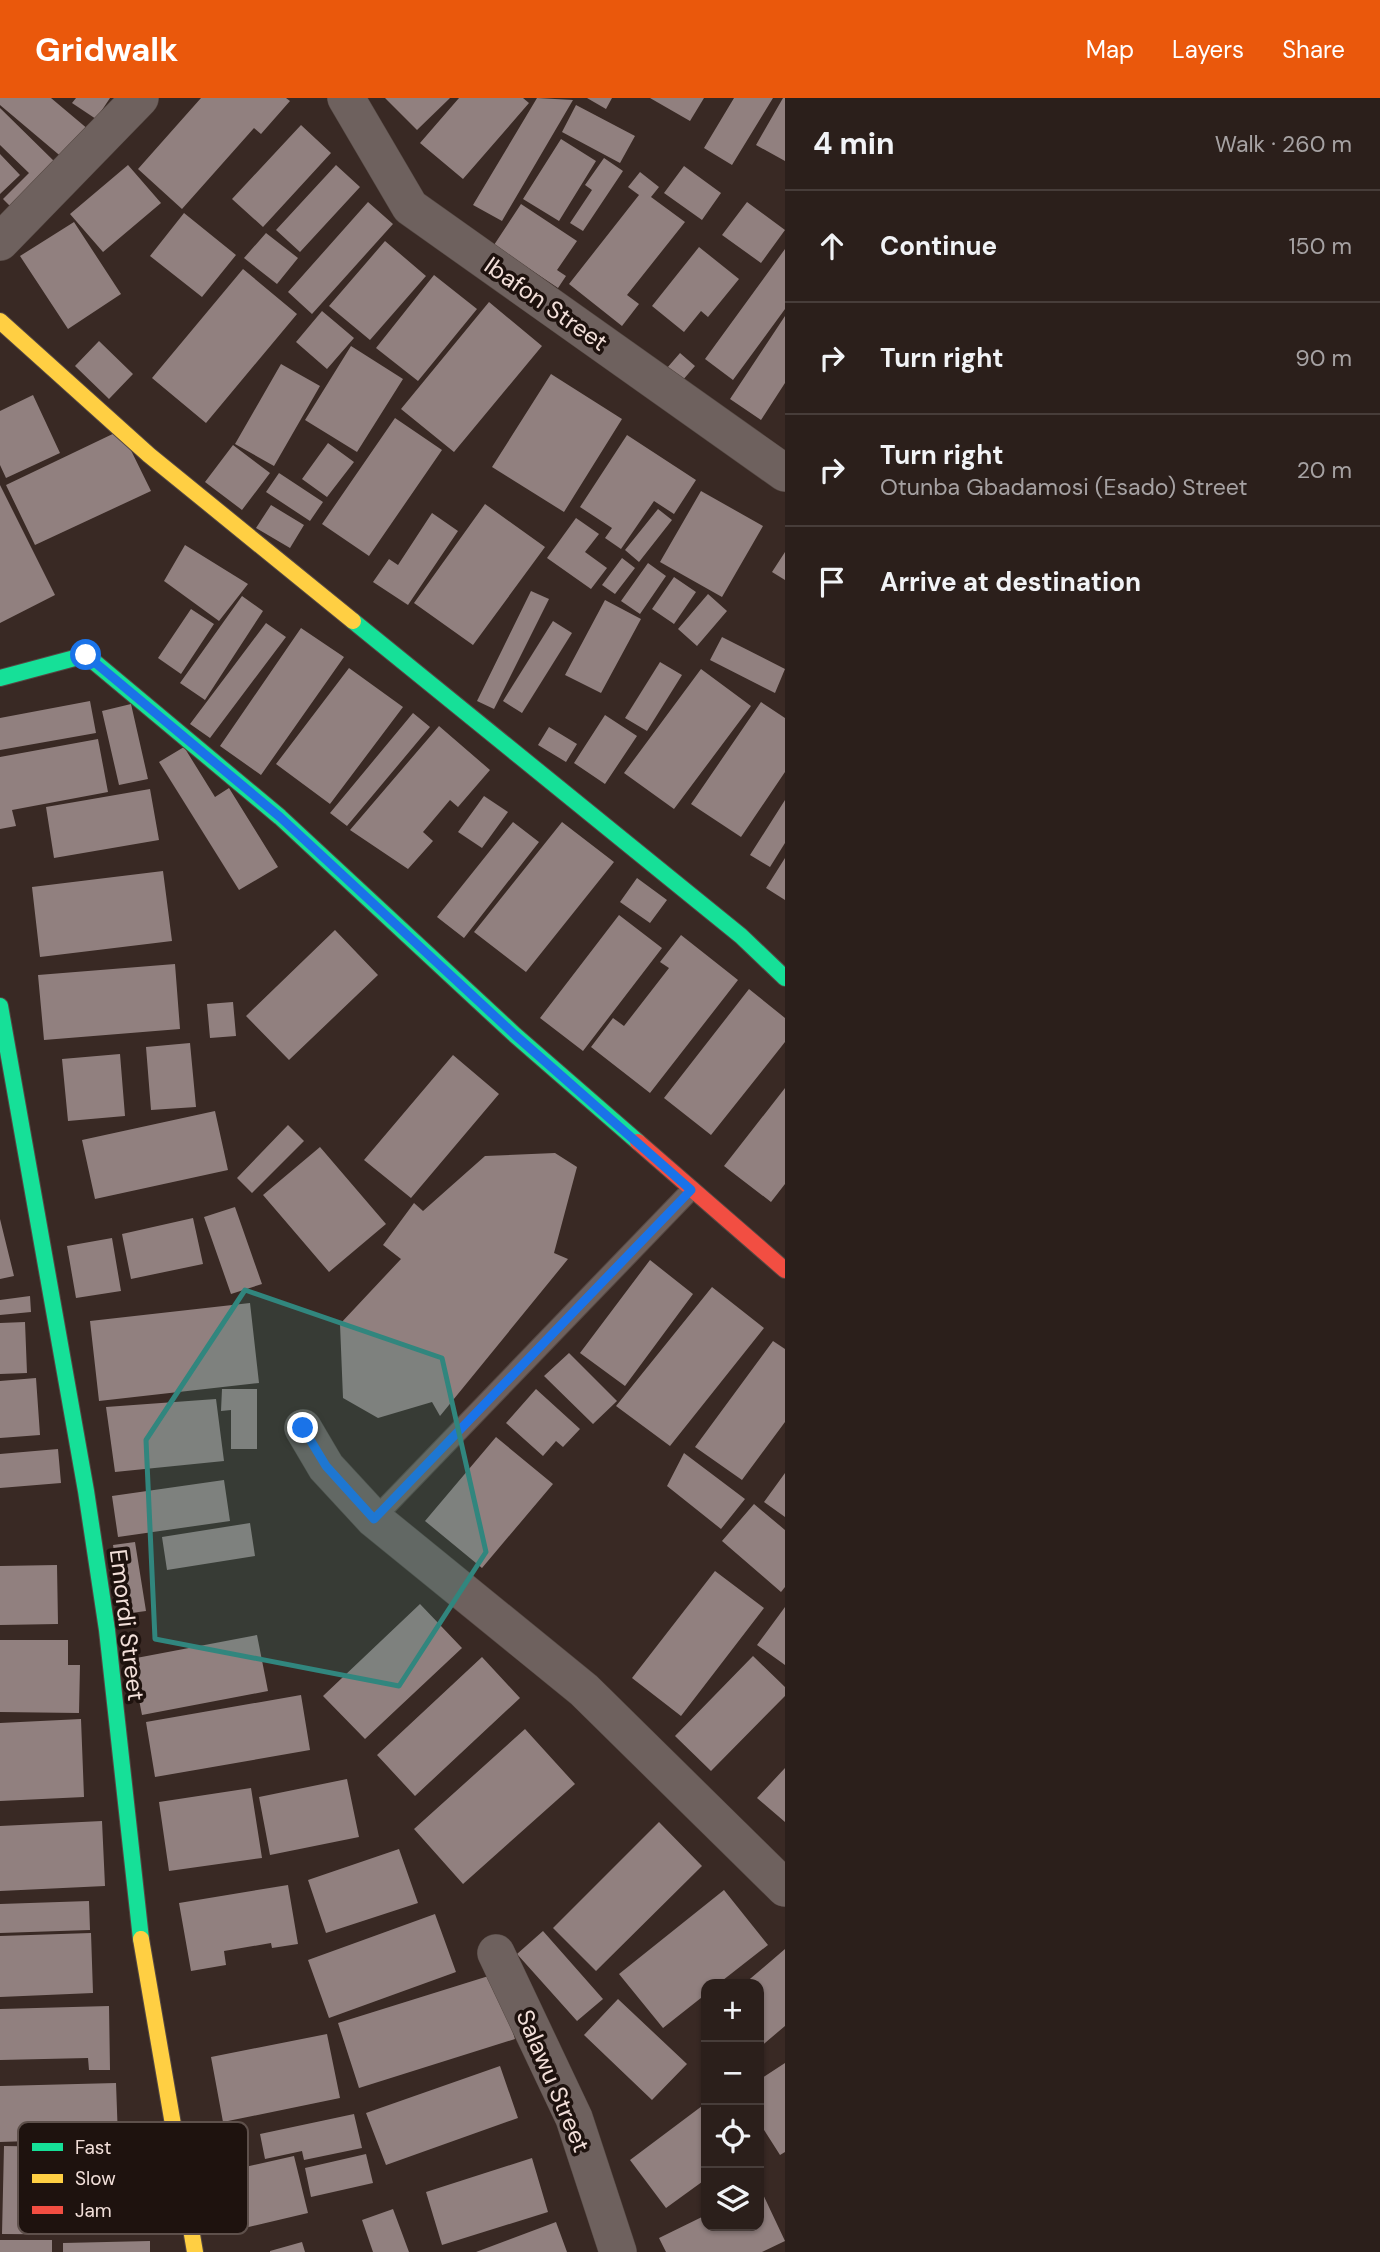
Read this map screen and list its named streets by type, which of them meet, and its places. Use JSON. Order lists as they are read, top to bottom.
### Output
{
  "streets": {
    "street": ["Ibafon Street", "Emordi Street", "Salawu Street"]
  },
  "legend": ["Fast", "Slow", "Jam"],
  "page": {
    "header": "Gridwalk",
    "nav": ["Map", "Layers", "Share"],
    "heading": ["4 min", "Walk · 260 m"],
    "list": [
      ["Continue", "150 m"],
      ["Turn right", "90 m"],
      ["Turn right", "Otunba Gbadamosi (Esado) Street", "20 m"],
      "Arrive at destination"
    ],
    "map_buttons": ["+", "−"]
  }
}
